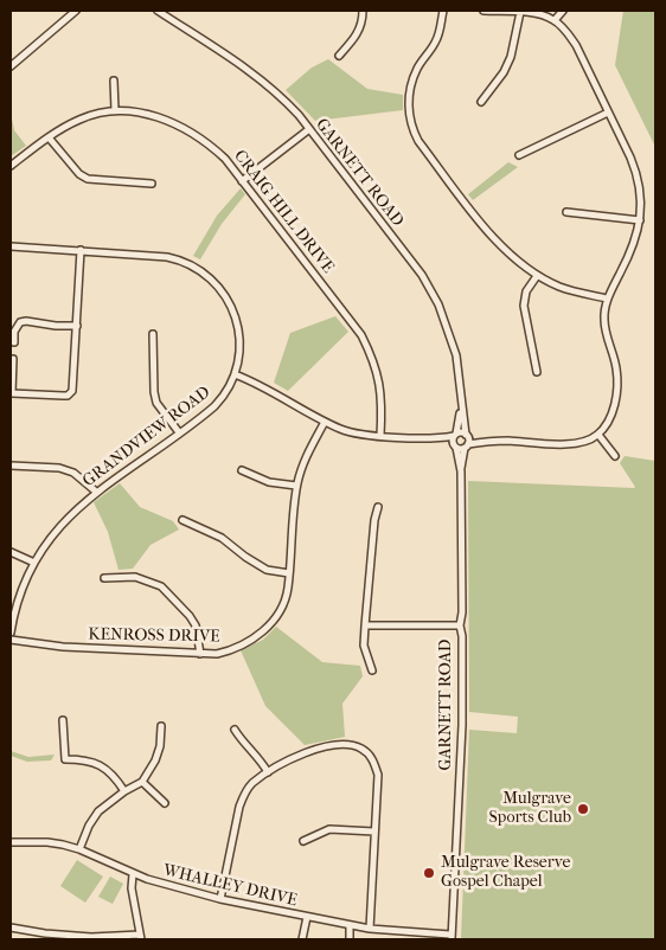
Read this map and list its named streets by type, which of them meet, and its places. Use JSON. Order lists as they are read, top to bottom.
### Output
{
  "streets": {
    "street": [
      "GARNETT ROAD",
      "CRAIG HILL DRIVE",
      "GRANDVIEW ROAD",
      "KENROSS DRIVE",
      "WHALLEY DRIVE"
    ]
  },
  "crossings": [
    ["GARNETT ROAD", "WHALLEY DRIVE"],
    ["GRANDVIEW ROAD", "KENROSS DRIVE"]
  ],
  "places": ["Mulgrave Sports Club", "Mulgrave Reserve Gospel Chapel"]
}
